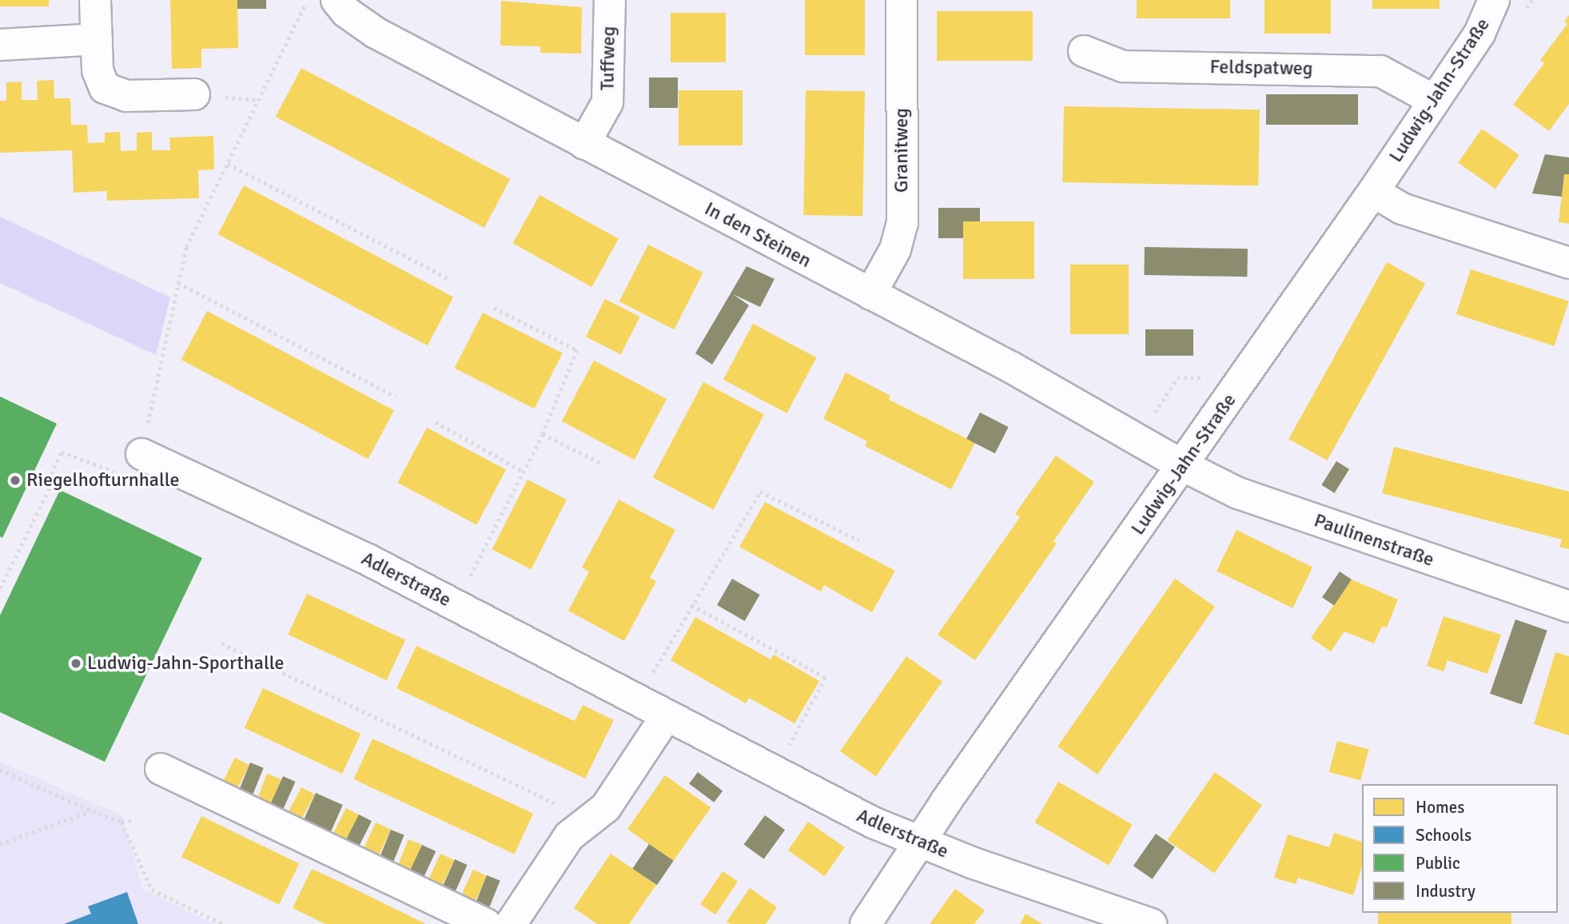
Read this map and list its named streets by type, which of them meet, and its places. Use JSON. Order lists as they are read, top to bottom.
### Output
{
  "streets": {
    "street": [
      "Tuffweg",
      "Feldspatweg",
      "Ludwig-Jahn-Straße",
      "Granitweg",
      "In den Steinen",
      "Paulinenstraße",
      "Adlerstraße"
    ]
  },
  "crossings": [
    ["Tuffweg", "In den Steinen"],
    ["Feldspatweg", "Ludwig-Jahn-Straße"],
    ["Ludwig-Jahn-Straße", "In den Steinen"],
    ["Ludwig-Jahn-Straße", "Paulinenstraße"],
    ["Ludwig-Jahn-Straße", "Adlerstraße"],
    ["Granitweg", "In den Steinen"],
    ["In den Steinen", "Paulinenstraße"]
  ],
  "places": ["Riegelhofturnhalle", "Ludwig-Jahn-Sporthalle"],
  "legend": [
    "Homes",
    "Schools",
    "Public",
    "Industry"
  ]
}
